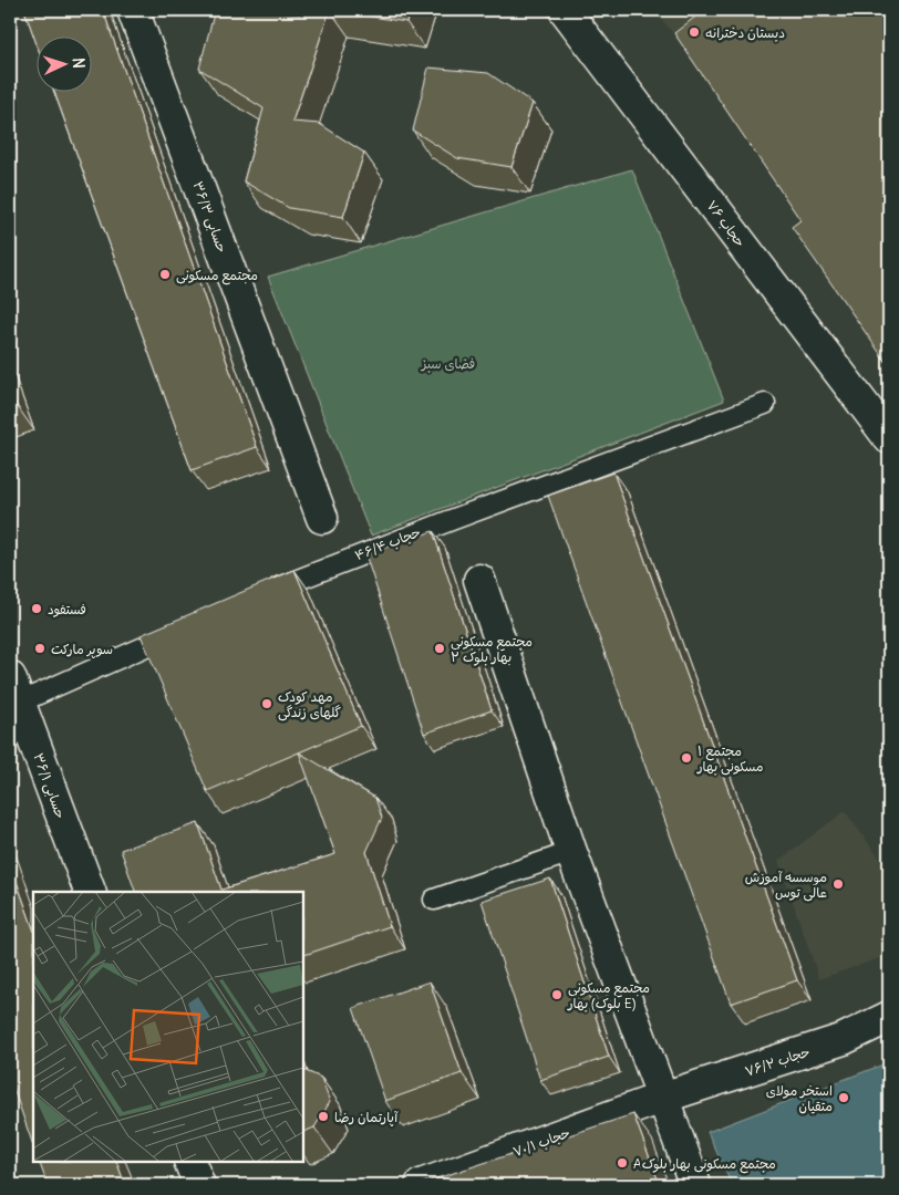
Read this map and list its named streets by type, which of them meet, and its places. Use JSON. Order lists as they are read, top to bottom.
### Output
{
  "streets": {
    "street": [
      "حسابی ۳۶/۳",
      "حجاب ۷۶",
      "حسابی ۳۶/۱",
      "حجاب ۷۶/۲",
      "حجاب ۷۰/۱"
    ],
    "lane": ["حجاب ۴۶/۴"]
  },
  "crossings": [
    ["حجاب ۷۶/۲", "حجاب ۷۰/۱"]
  ],
  "parks": ["فضای سبز"],
  "places": [
    "دبستان دخترانه",
    "مجتمع مسکونی",
    "فستفود",
    "سوپر مارکت",
    "مجتمع مسکونی بهار بلوک ۲",
    "مهد کودک گلهای زندگی",
    "۱ مجتمع مسکونی بهار",
    "موسسه آموزش عالی توس",
    "مجتمع مسکونی بهار (بلوک E)",
    "استخر مولای متقیان",
    "آپارتمان رضا",
    "Aمجتمع مسکونی بهار بلوک"
  ],
  "north": "right"
}
